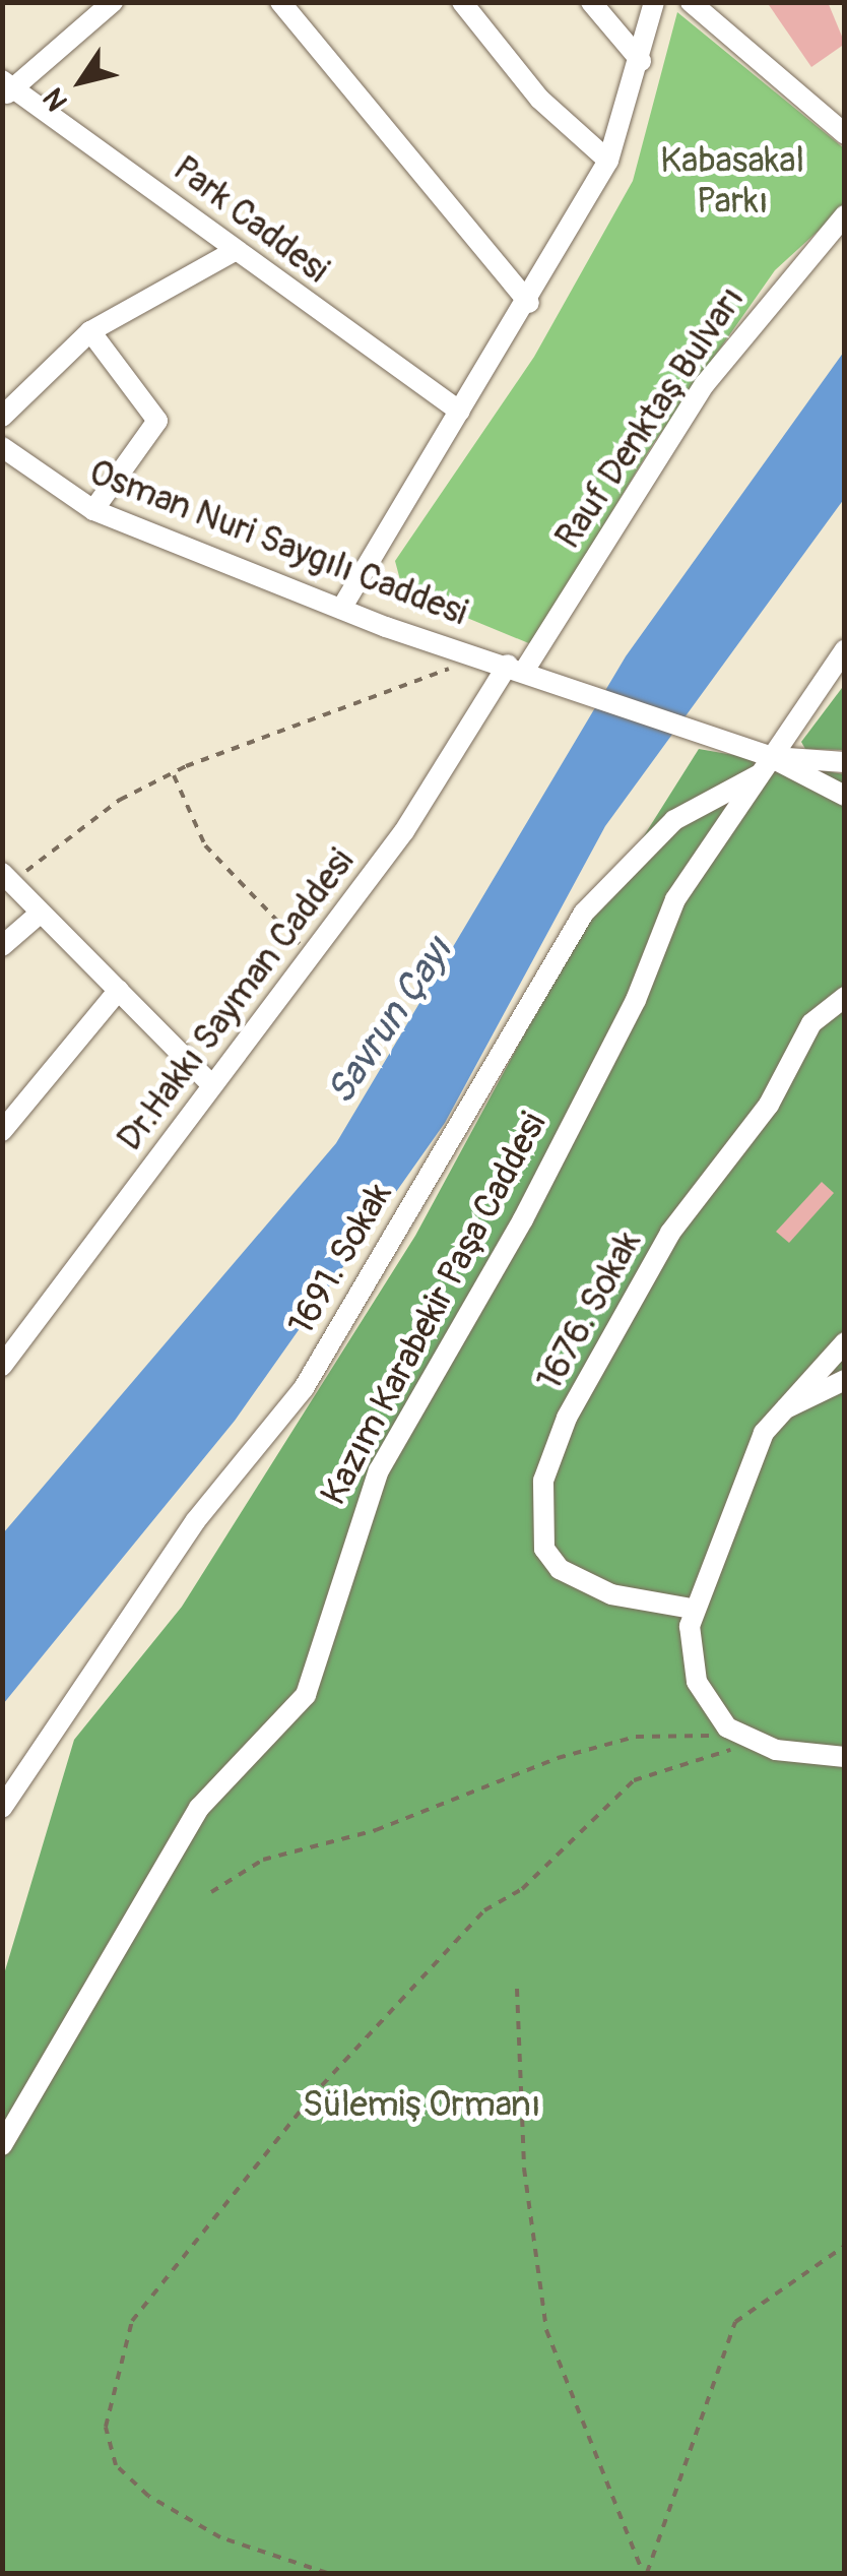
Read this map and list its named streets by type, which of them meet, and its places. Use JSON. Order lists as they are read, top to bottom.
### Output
{
  "streets": {
    "street": [
      "Park Caddesi",
      "Rauf Denktaş Bulvarı",
      "Osman Nuri Saygılı Caddesi",
      "Dr.Hakkı Sayman Caddesi",
      "1691. Sokak",
      "Kazım Karabekir Paşa Caddesi",
      "1676. Sokak"
    ]
  },
  "crossings": [
    ["Rauf Denktaş Bulvarı", "Osman Nuri Saygılı Caddesi"],
    ["Rauf Denktaş Bulvarı", "Dr.Hakkı Sayman Caddesi"],
    ["Osman Nuri Saygılı Caddesi", "Dr.Hakkı Sayman Caddesi"],
    ["Osman Nuri Saygılı Caddesi", "1691. Sokak"],
    ["Osman Nuri Saygılı Caddesi", "Kazım Karabekir Paşa Caddesi"],
    ["1691. Sokak", "Kazım Karabekir Paşa Caddesi"]
  ],
  "water": ["Savrun Çayı"],
  "parks": ["Kabasakal Parkı", "Sülemiş Ormanı"],
  "north": "bottom left"
}
